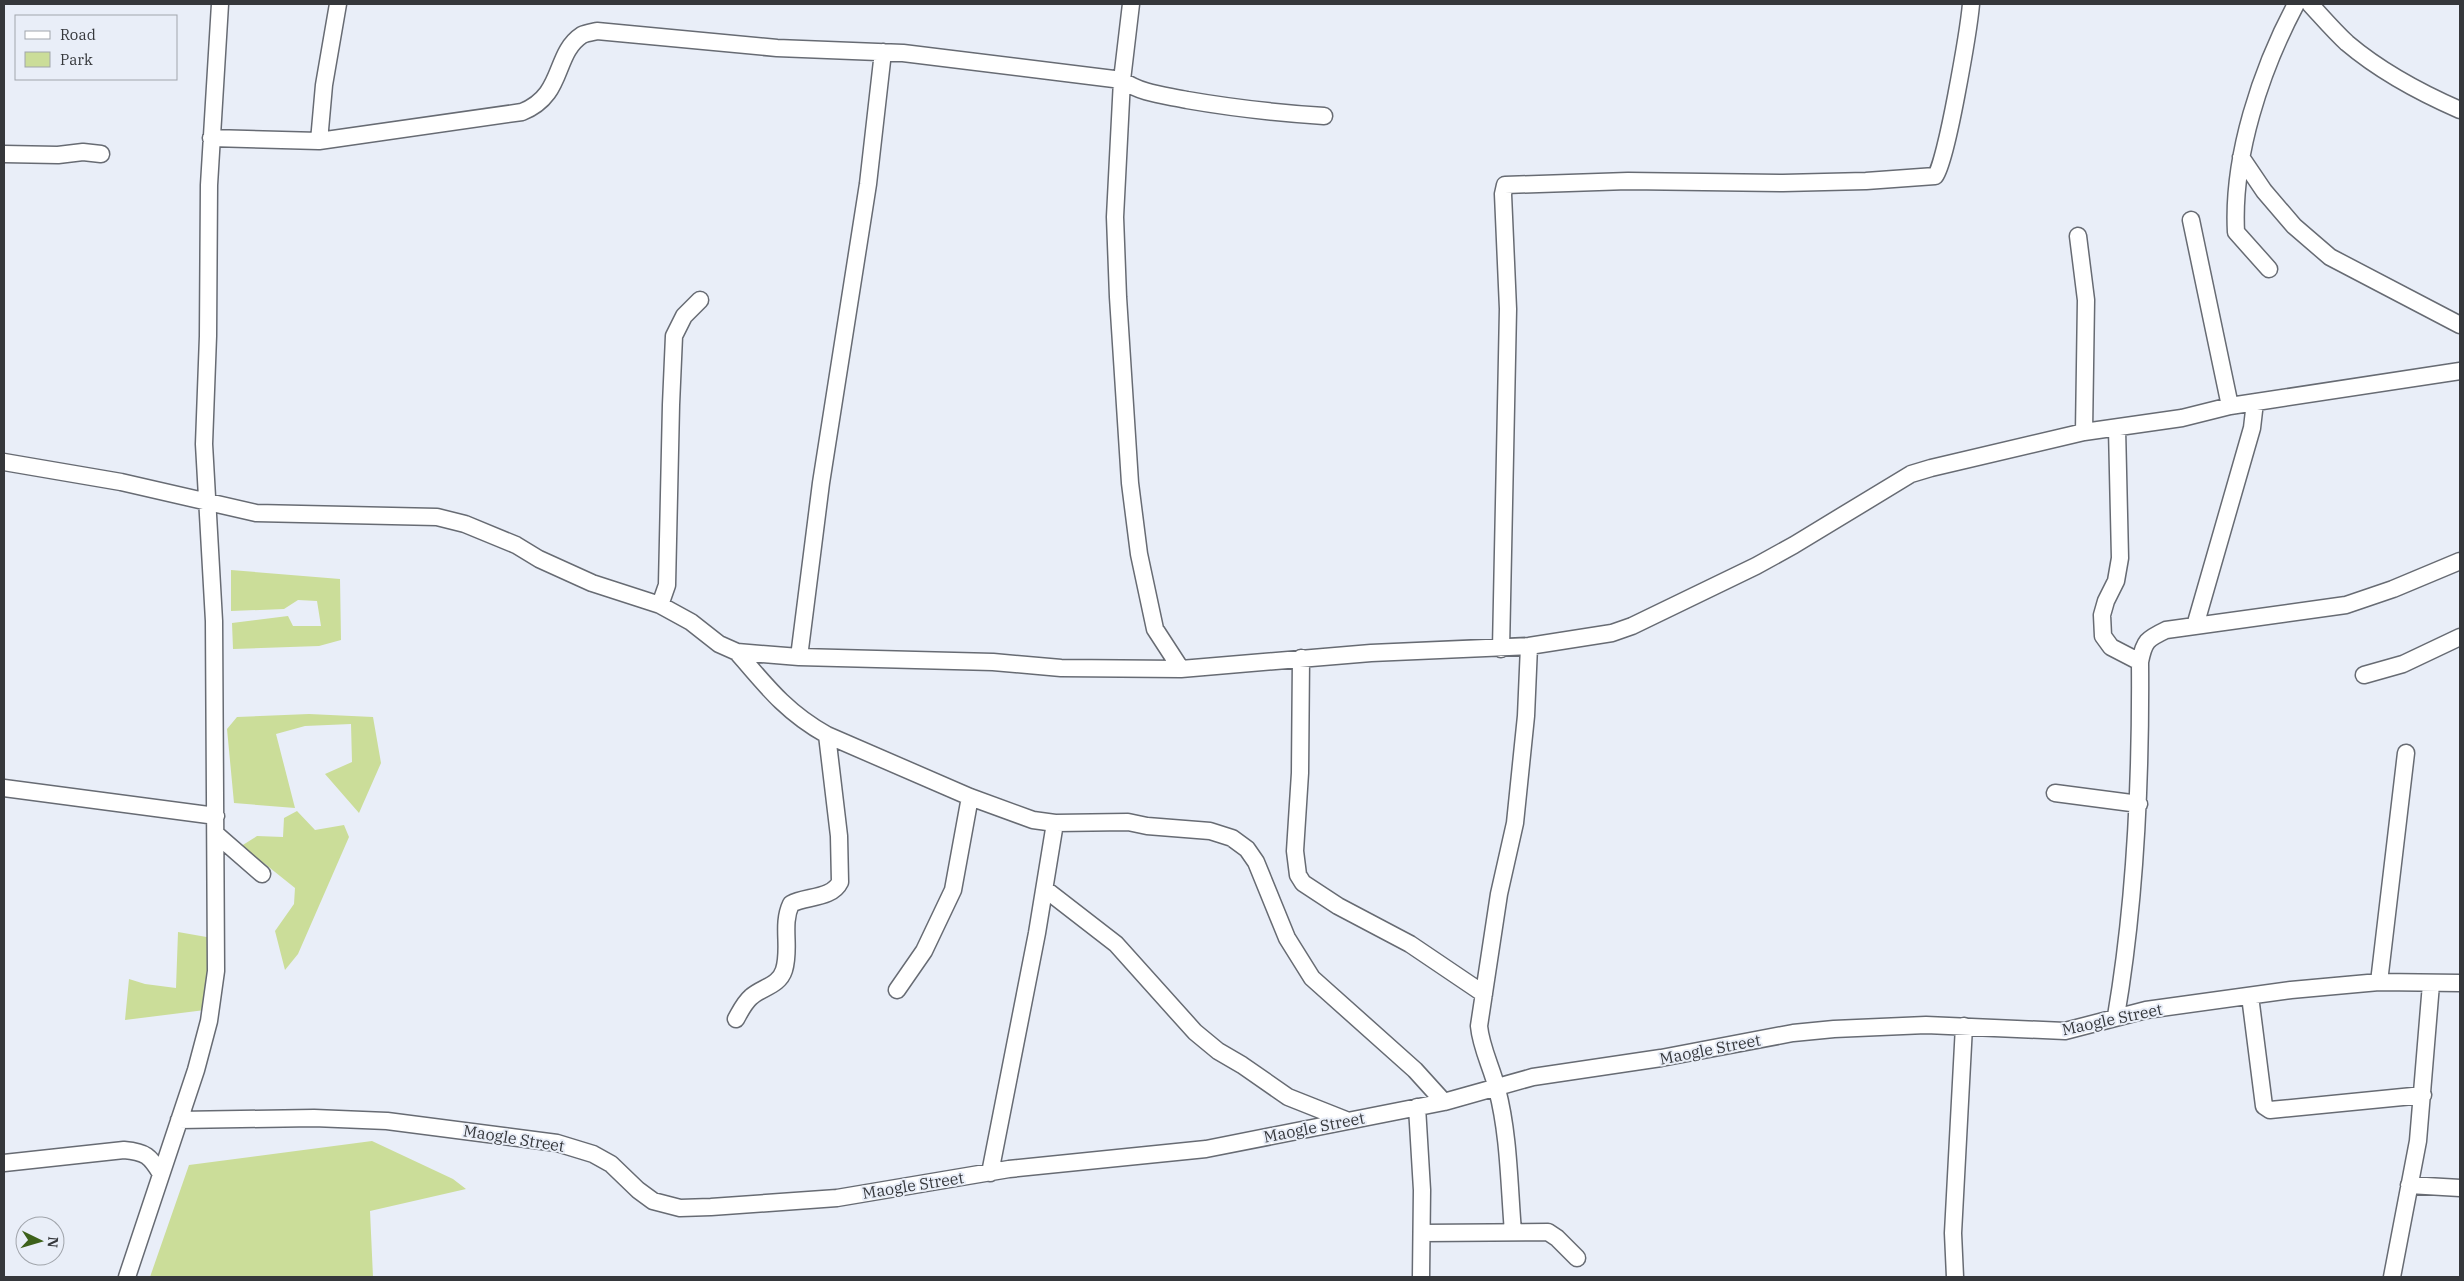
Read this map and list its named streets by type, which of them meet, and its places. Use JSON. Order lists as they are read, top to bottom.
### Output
{
  "streets": {
    "street": ["Maogle Street"]
  },
  "legend": ["Road", "Park"],
  "north": "right"
}
